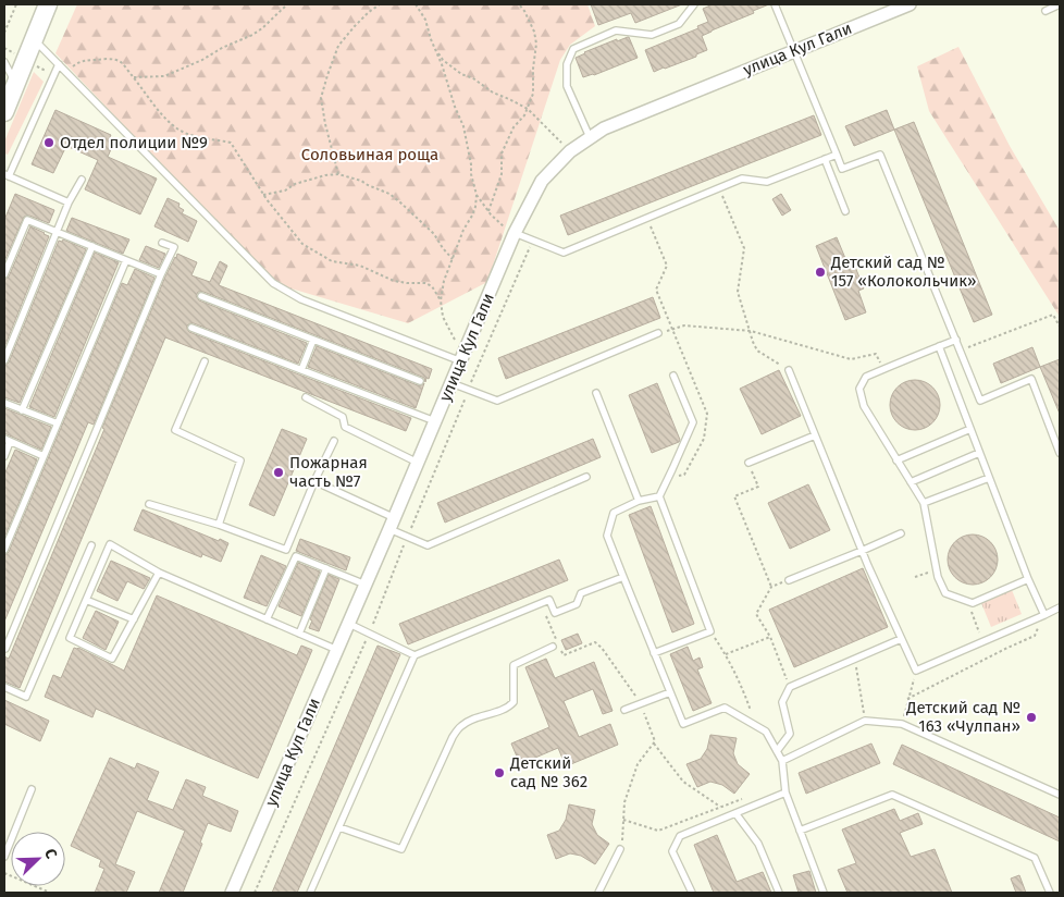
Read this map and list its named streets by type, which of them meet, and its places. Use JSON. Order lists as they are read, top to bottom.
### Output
{
  "streets": {
    "street": ["улица Кул Гали"]
  },
  "parks": ["Соловьиная роща"],
  "places": [
    "Отдел полиции №9",
    "Детский сад № 157 «Колокольчик»",
    "Пожарная часть №7",
    "Детский сад № 163 «Чулпан»",
    "Детский сад № 362"
  ],
  "north": "top right"
}
